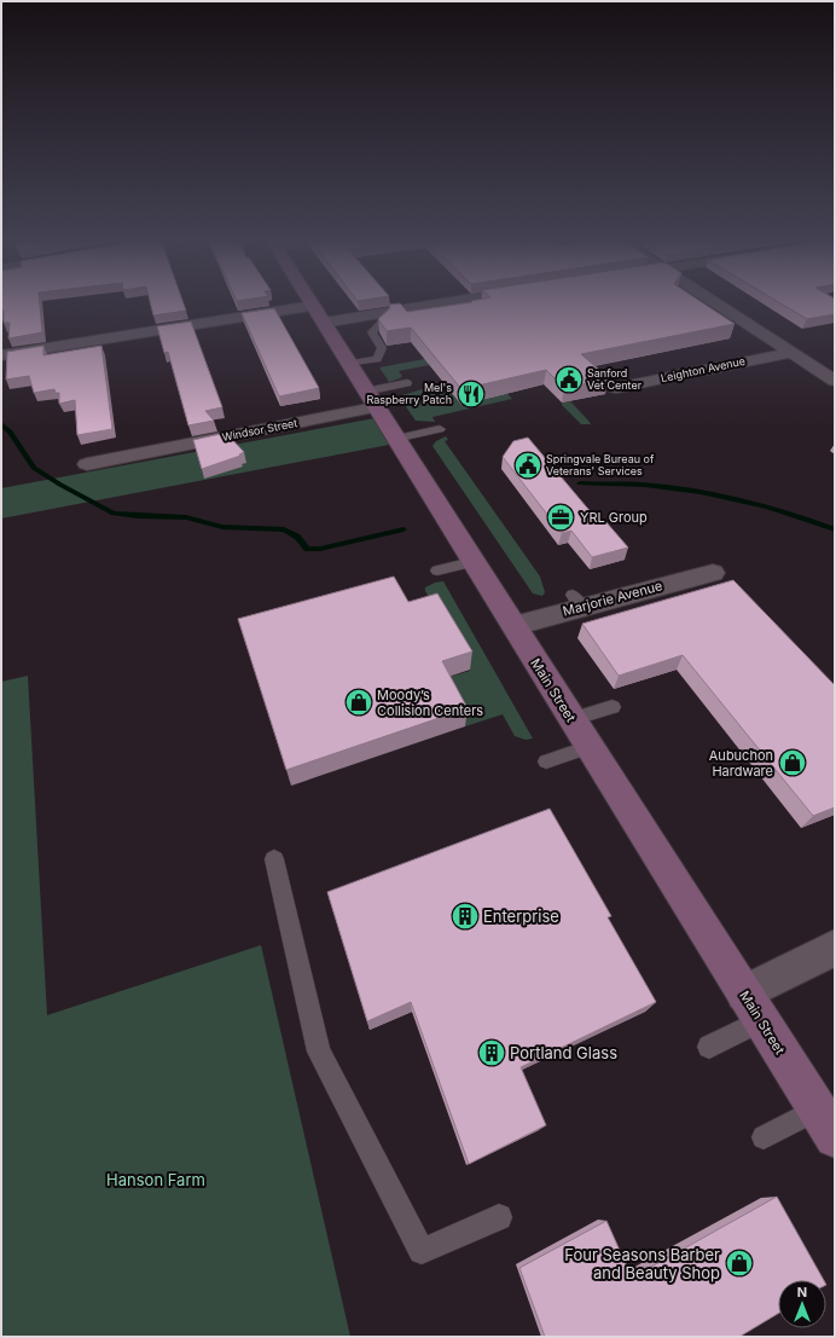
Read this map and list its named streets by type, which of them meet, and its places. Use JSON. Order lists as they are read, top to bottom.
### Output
{
  "streets": {
    "main road": ["Main Street"],
    "street": ["Leighton Avenue", "Windsor Street", "Marjorie Avenue"]
  },
  "crossings": [
    ["Windsor Street", "Main Street"],
    ["Marjorie Avenue", "Main Street"]
  ],
  "parks": ["Hanson Farm"],
  "places": {
    "public building": ["Sanford Vet Center", "Springvale Bureau of Veterans' Services"],
    "restaurant": ["Mel's Raspberry Patch"],
    "office": ["YRL Group"],
    "shop": ["Moody’s Collision Centers", "Aubuchon Hardware", "Four Seasons Barber and Beauty Shop"],
    "building": ["Enterprise", "Portland Glass"]
  },
  "north": "top"
}
